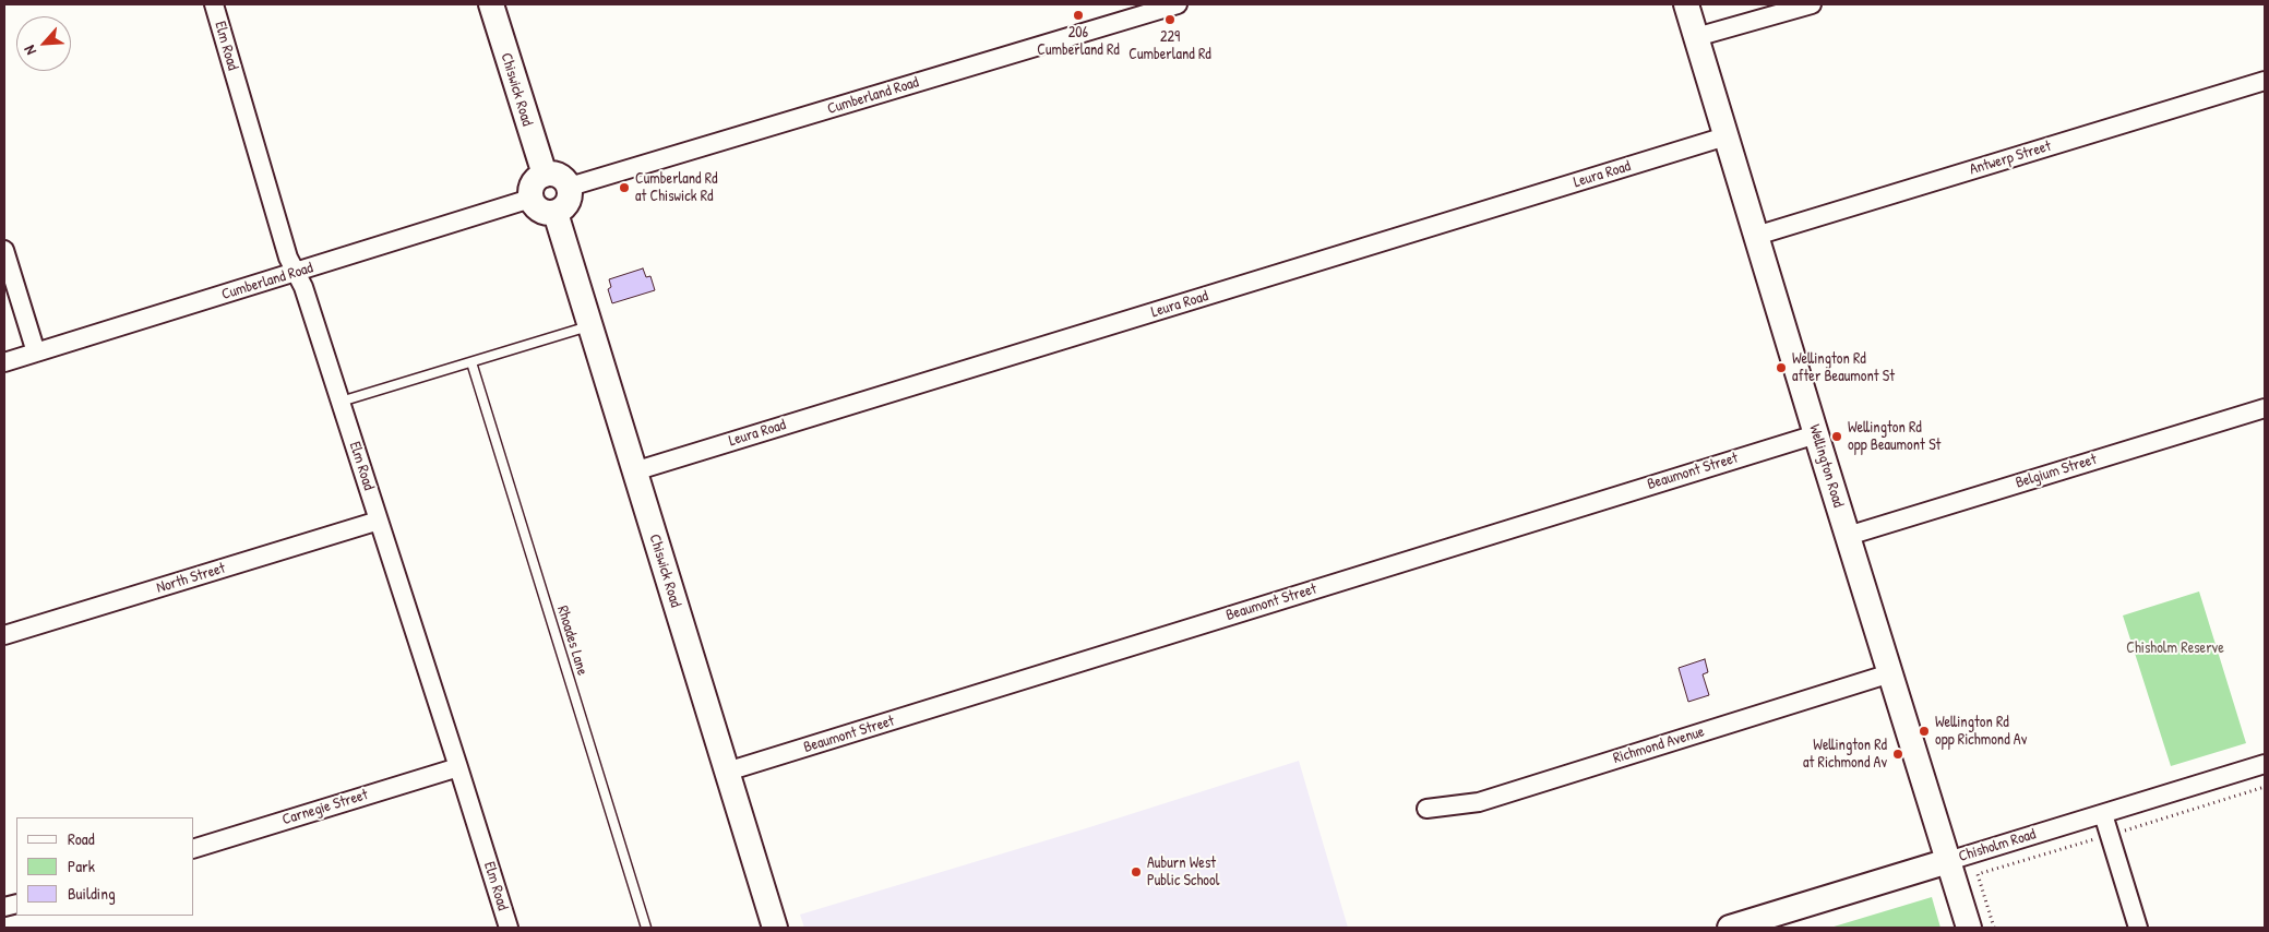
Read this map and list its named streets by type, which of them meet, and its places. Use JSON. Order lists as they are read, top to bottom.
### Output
{
  "streets": {
    "main road": ["Chiswick Road", "Wellington Road", "Chisholm Road"],
    "street": [
      "Elm Road",
      "Cumberland Road",
      "Antwerp Street",
      "Leura Road",
      "Beaumont Street",
      "Belgium Street",
      "North Street",
      "Richmond Avenue",
      "Carnegie Street"
    ],
    "lane": ["Rhoades Lane"]
  },
  "crossings": [
    ["Elm Road", "Cumberland Road"],
    ["Elm Road", "North Street"],
    ["Elm Road", "Carnegie Street"],
    ["Chiswick Road", "Cumberland Road"],
    ["Chiswick Road", "Leura Road"],
    ["Chiswick Road", "Beaumont Street"],
    ["Antwerp Street", "Wellington Road"],
    ["Leura Road", "Wellington Road"],
    ["Wellington Road", "Beaumont Street"],
    ["Wellington Road", "Belgium Street"],
    ["Wellington Road", "Richmond Avenue"],
    ["Wellington Road", "Chisholm Road"]
  ],
  "parks": ["Chisholm Reserve"],
  "places": [
    "206 Cumberland Rd",
    "229 Cumberland Rd",
    "Cumberland Rd at Chiswick Rd",
    "Wellington Rd after Beaumont St",
    "Wellington Rd opp Beaumont St",
    "Wellington Rd opp Richmond Av",
    "Wellington Rd at Richmond Av",
    "Auburn West Public School"
  ],
  "legend": ["Road", "Park", "Building"],
  "north": "bottom left"
}
